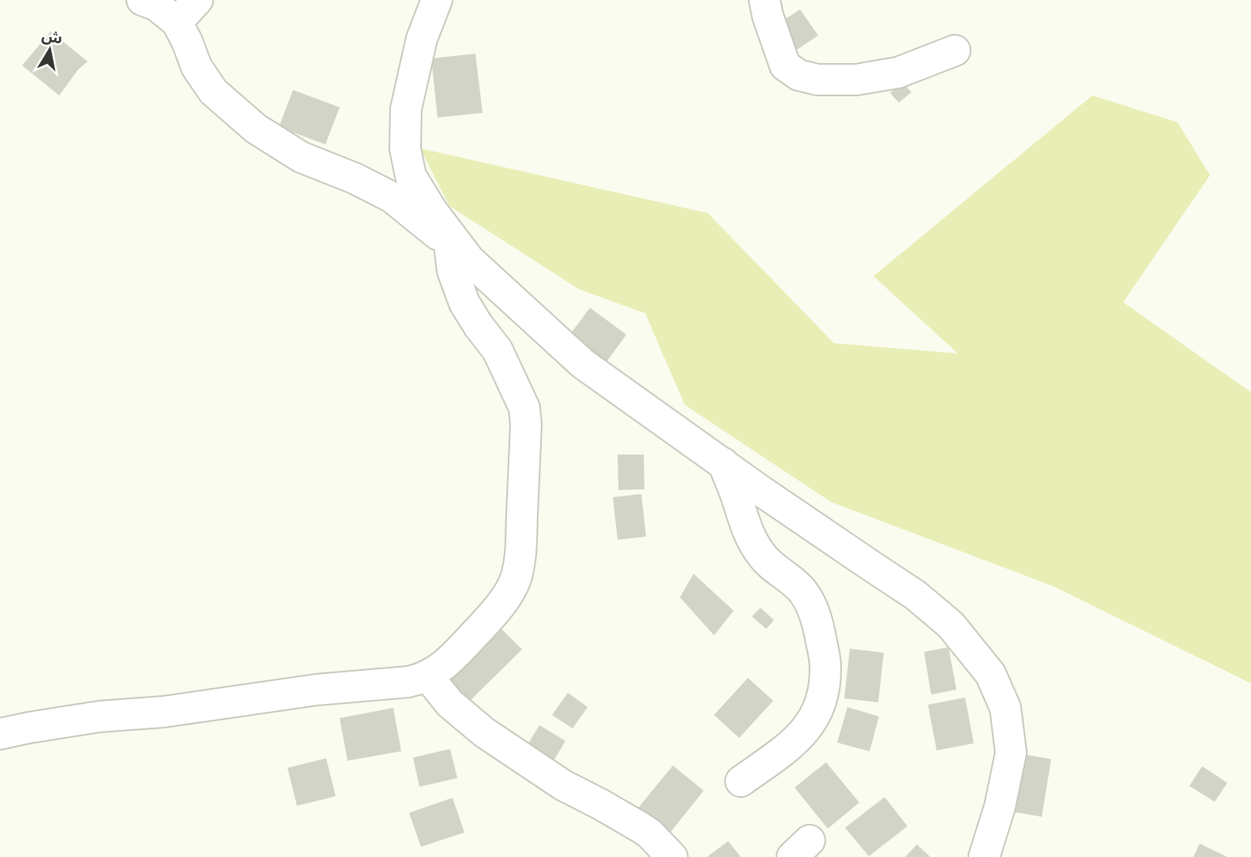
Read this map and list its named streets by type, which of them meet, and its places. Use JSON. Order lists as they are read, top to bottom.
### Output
{
  "north": "top"
}
